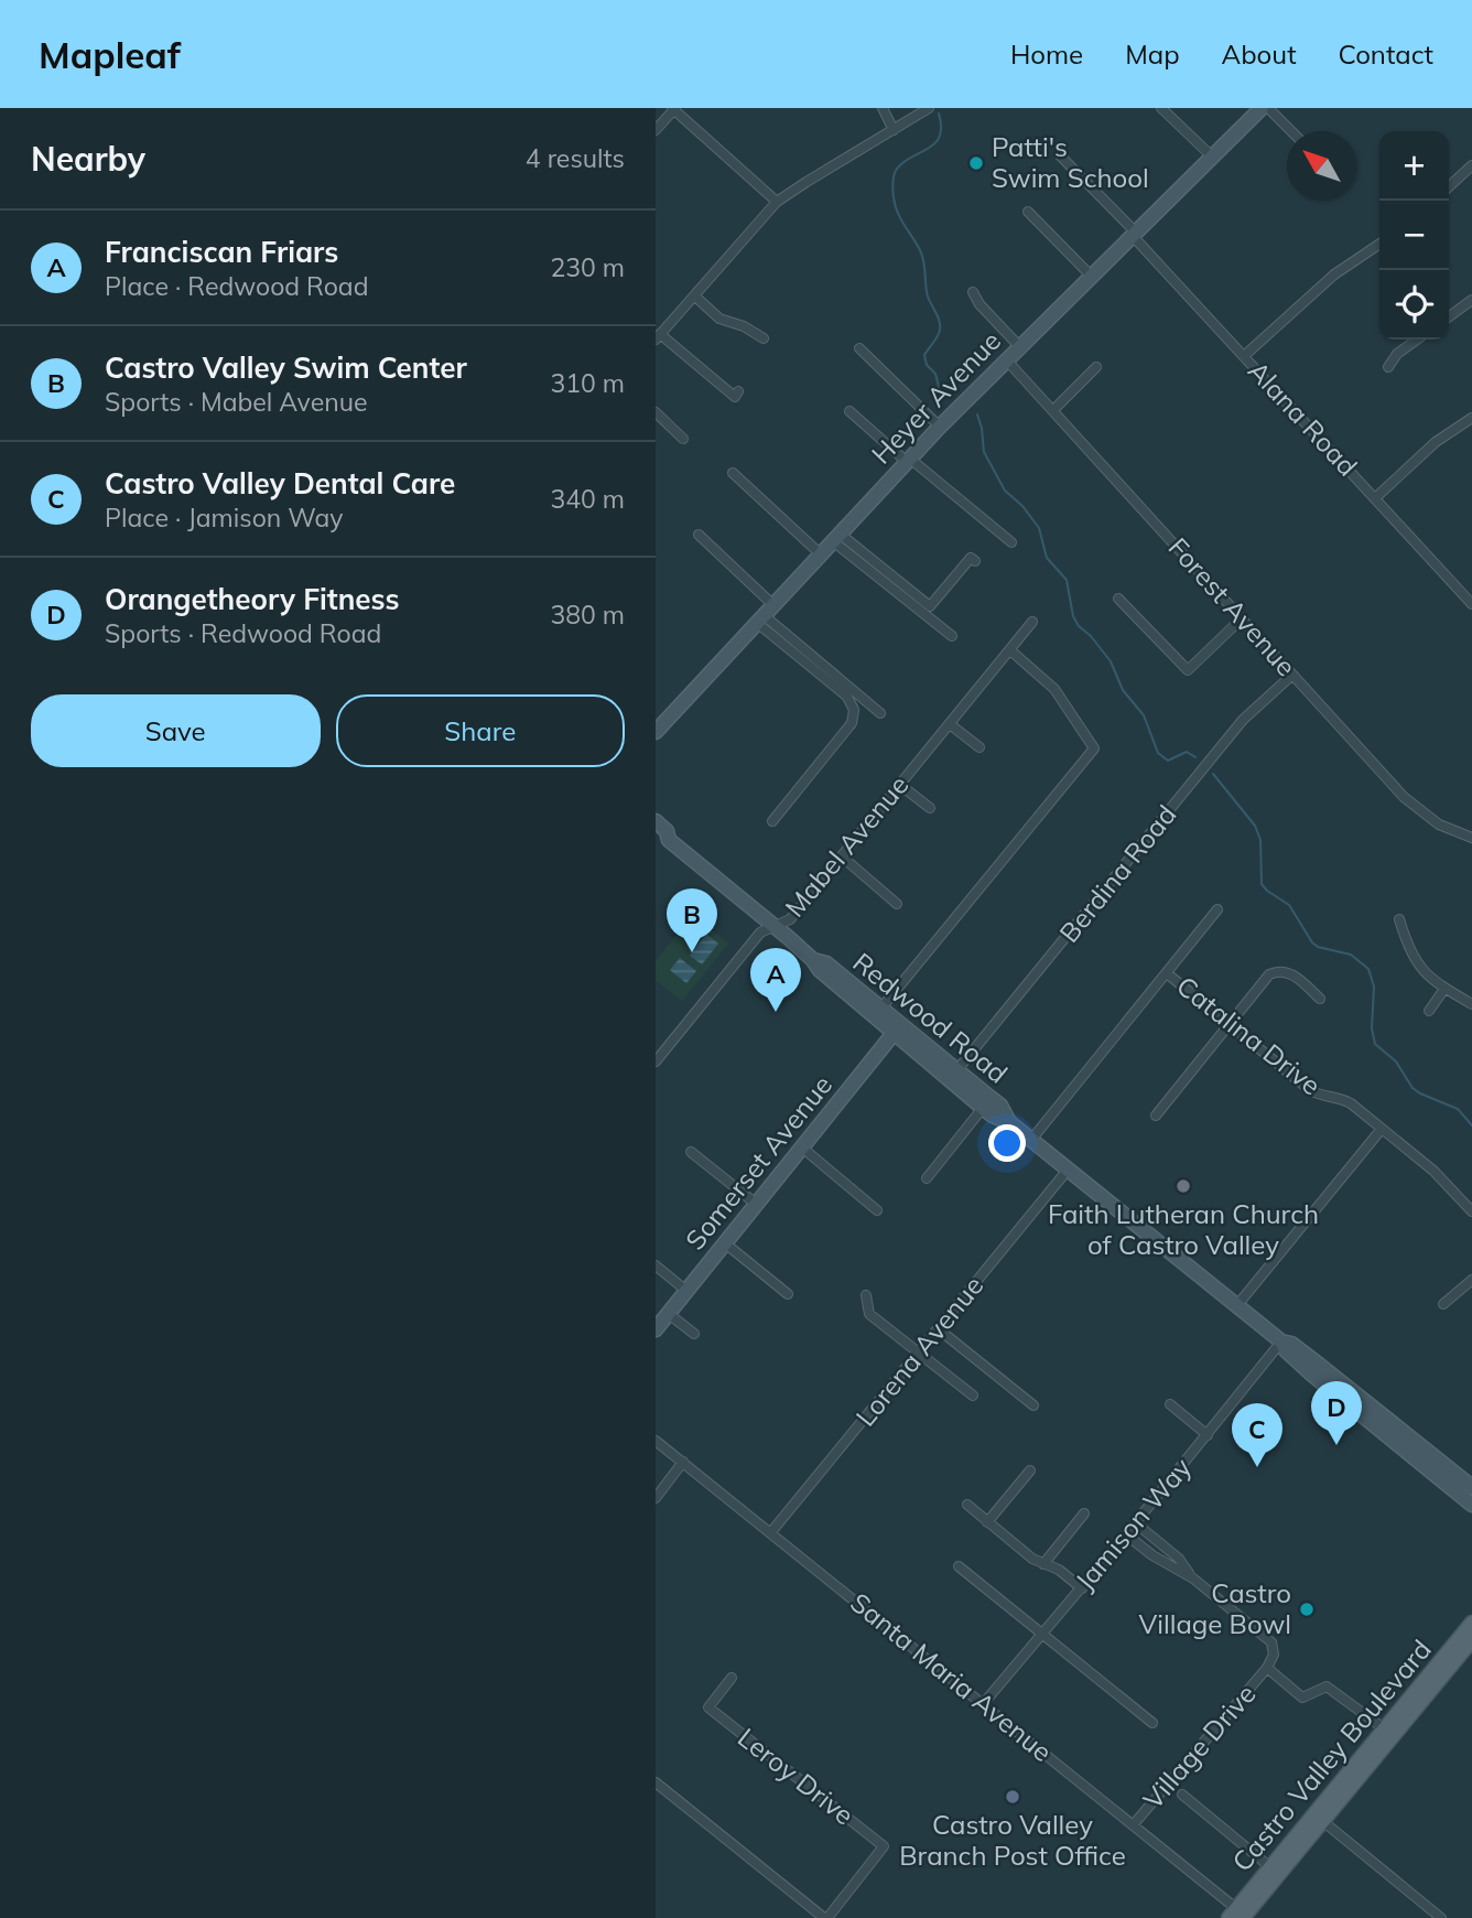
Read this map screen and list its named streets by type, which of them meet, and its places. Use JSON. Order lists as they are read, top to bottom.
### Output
{
  "streets": {
    "main road": [
      "Heyer Avenue",
      "Redwood Road",
      "Somerset Avenue",
      "Castro Valley Boulevard"
    ],
    "street": [
      "Alana Road",
      "Forest Avenue",
      "Mabel Avenue",
      "Berdina Road",
      "Catalina Drive",
      "Lorena Avenue",
      "Jamison Way",
      "Santa Maria Avenue",
      "Village Drive",
      "Leroy Drive"
    ]
  },
  "crossings": [
    ["Heyer Avenue", "Alana Road"],
    ["Heyer Avenue", "Forest Avenue"],
    ["Forest Avenue", "Berdina Road"],
    ["Mabel Avenue", "Redwood Road"],
    ["Berdina Road", "Redwood Road"],
    ["Redwood Road", "Somerset Avenue"],
    ["Redwood Road", "Lorena Avenue"],
    ["Redwood Road", "Jamison Way"],
    ["Lorena Avenue", "Santa Maria Avenue"],
    ["Jamison Way", "Santa Maria Avenue"],
    ["Santa Maria Avenue", "Village Drive"],
    ["Santa Maria Avenue", "Castro Valley Boulevard"]
  ],
  "places": [
    "Patti's Swim School",
    "Faith Lutheran Church of Castro Valley",
    "Castro Village Bowl",
    "Castro Valley Branch Post Office"
  ],
  "north": "top left",
  "page": {
    "header": "Mapleaf",
    "nav": [
      "Home",
      "Map",
      "About",
      "Contact"
    ],
    "heading": ["Nearby", "4 results"],
    "map_buttons": ["+", "−"],
    "list": [
      {
        "mark": "A",
        "name": "Franciscan Friars",
        "note": "Place · Redwood Road",
        "value": "230 m"
      },
      {
        "mark": "B",
        "name": "Castro Valley Swim Center",
        "note": "Sports · Mabel Avenue",
        "value": "310 m"
      },
      {
        "mark": "C",
        "name": "Castro Valley Dental Care",
        "note": "Place · Jamison Way",
        "value": "340 m"
      },
      {
        "mark": "D",
        "name": "Orangetheory Fitness",
        "note": "Sports · Redwood Road",
        "value": "380 m"
      }
    ],
    "buttons": ["Save", "Share"],
    "pins": [
      "B",
      "A",
      "D",
      "C"
    ]
  }
}
